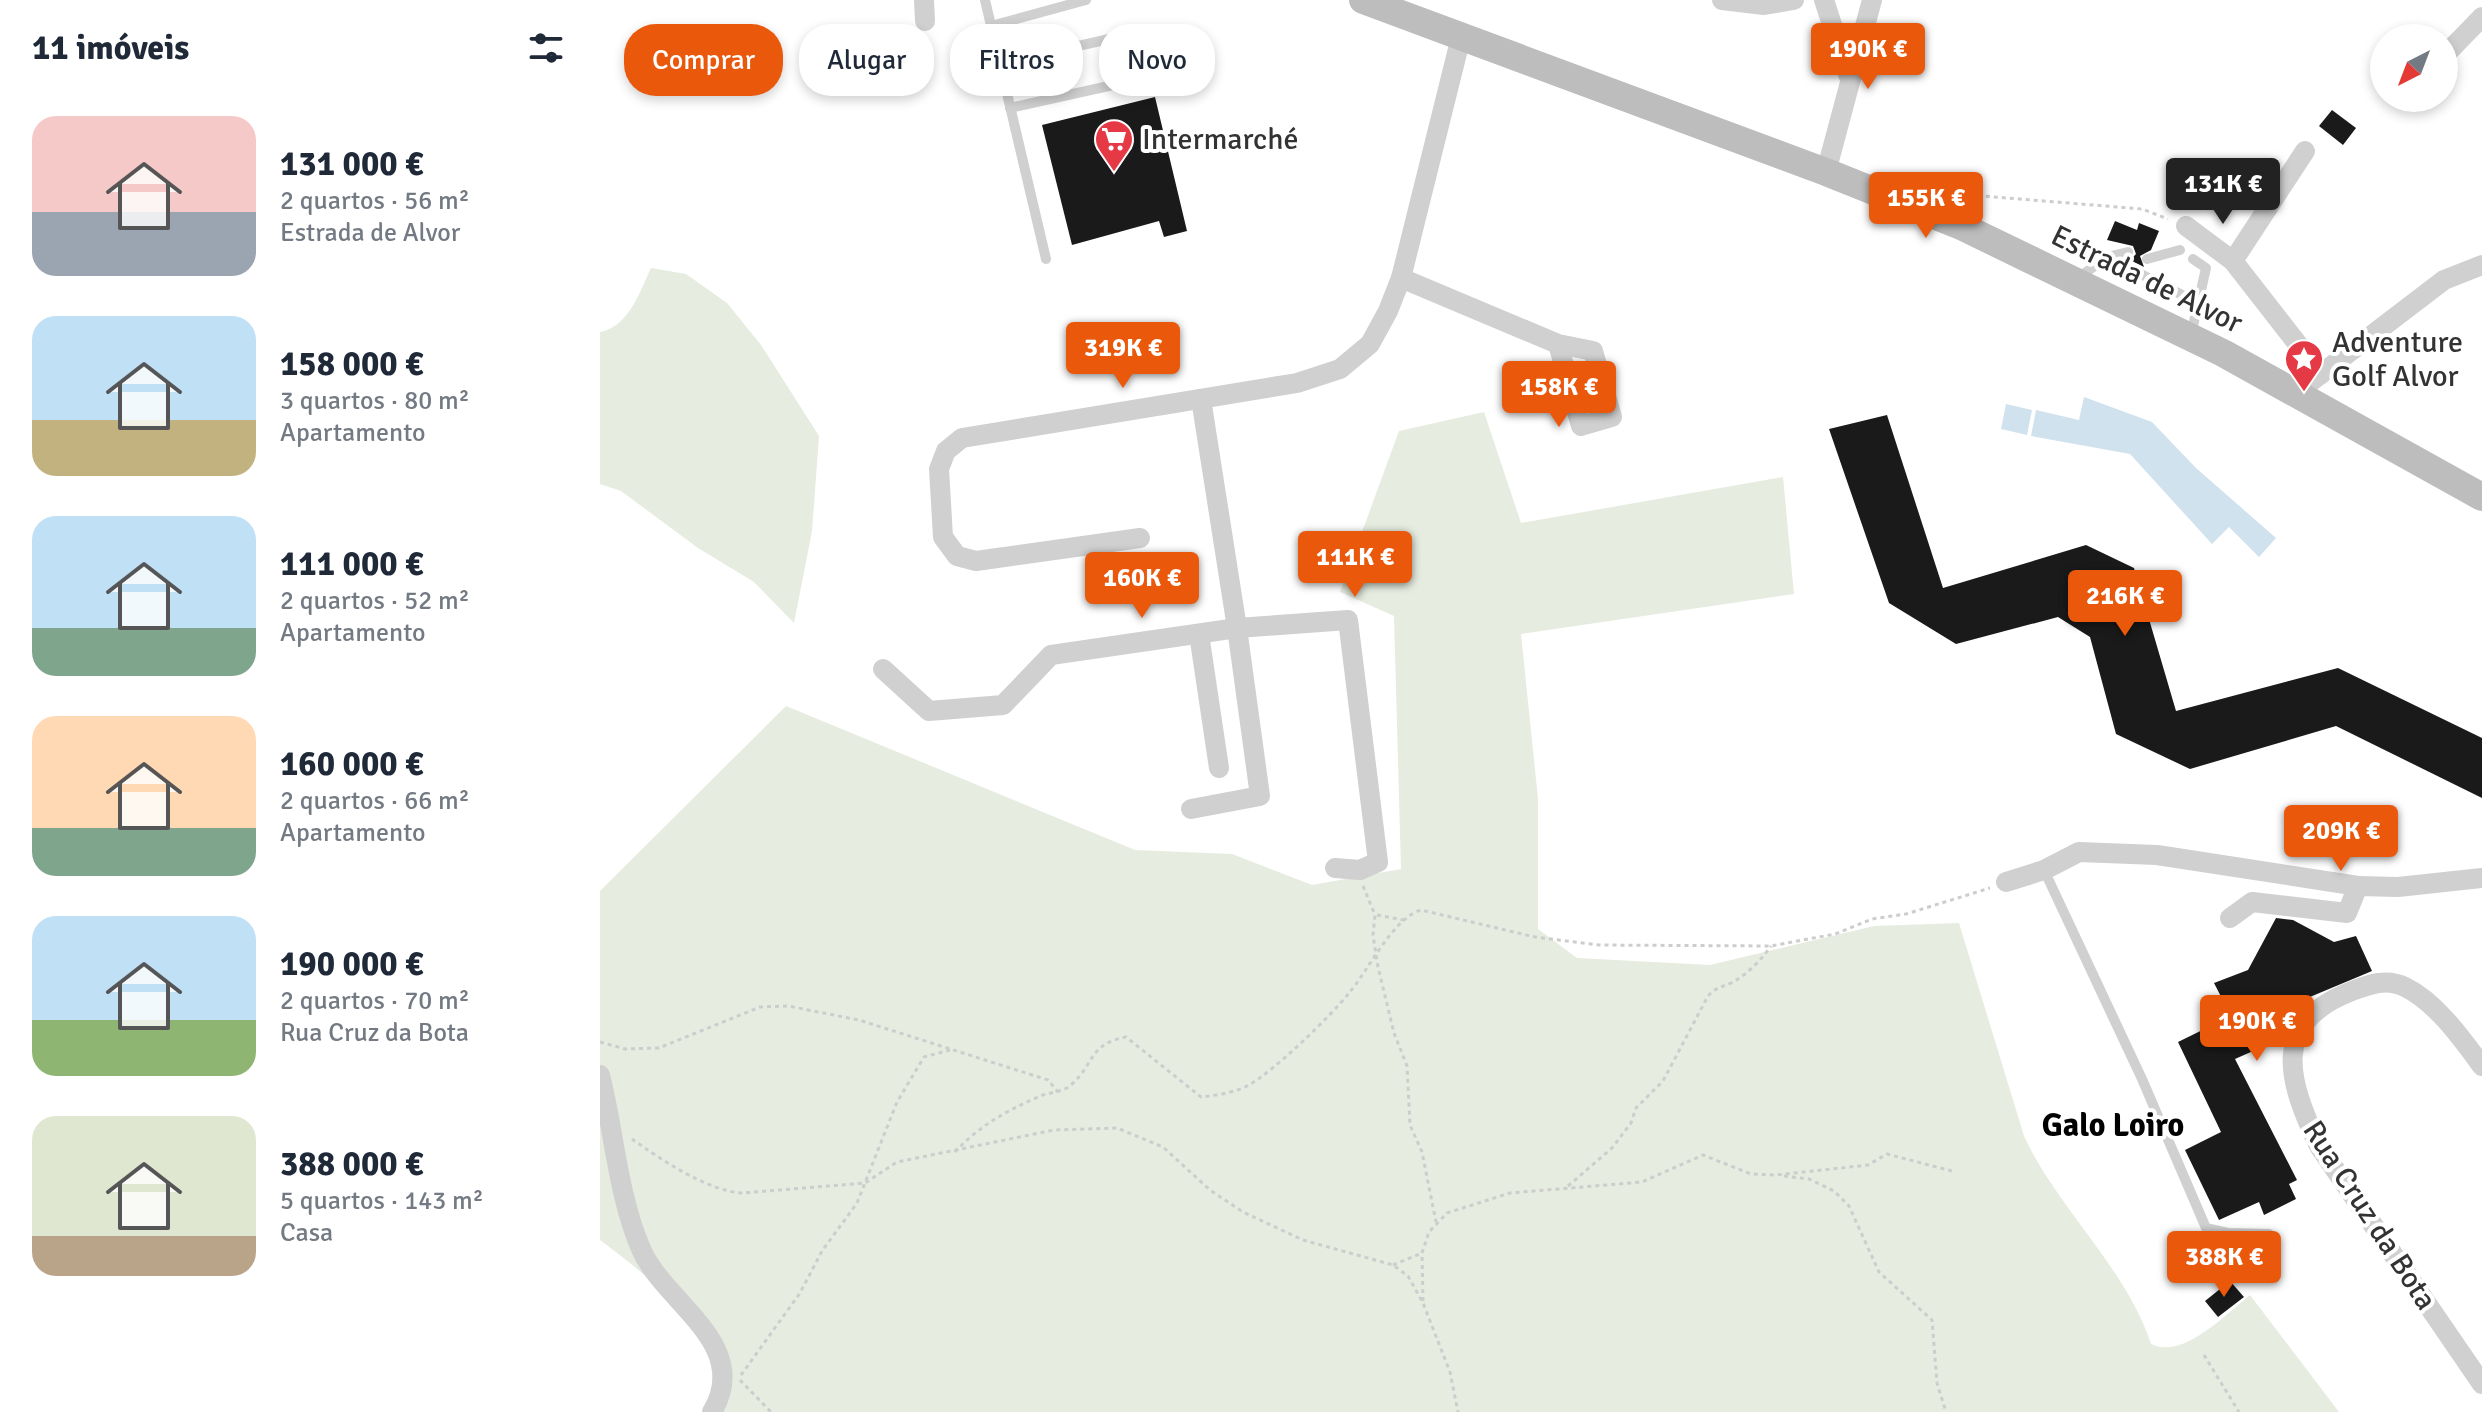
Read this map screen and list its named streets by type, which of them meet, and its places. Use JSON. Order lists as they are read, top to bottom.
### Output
{
  "streets": {
    "street": ["Estrada de Alvor", "Rua Cruz da Bota"]
  },
  "districts": ["Galo Loiro"],
  "places": {
    "supermarket": ["Intermarché"],
    "place": ["Adventure Golf Alvor"]
  },
  "north": "bottom left",
  "page": {
    "heading": "11 imóveis",
    "price": [
      "190K €",
      "131K €",
      "155K €",
      "319K €",
      "158K €",
      "111K €",
      "160K €",
      "216K €",
      "209K €",
      "190K €",
      "388K €"
    ],
    "chip": [
      "Comprar",
      "Alugar",
      "Filtros",
      "Novo"
    ],
    "list": [
      {
        "name": "131 000 €",
        "note": "2 quartos · 56 m² · Estrada de Alvor"
      },
      {
        "name": "158 000 €",
        "note": "3 quartos · 80 m² · Apartamento"
      },
      {
        "name": "111 000 €",
        "note": "2 quartos · 52 m² · Apartamento"
      },
      {
        "name": "160 000 €",
        "note": "2 quartos · 66 m² · Apartamento"
      },
      {
        "name": "190 000 €",
        "note": "2 quartos · 70 m² · Rua Cruz da Bota"
      },
      {
        "name": "388 000 €",
        "note": "5 quartos · 143 m² · Casa"
      }
    ]
  }
}
